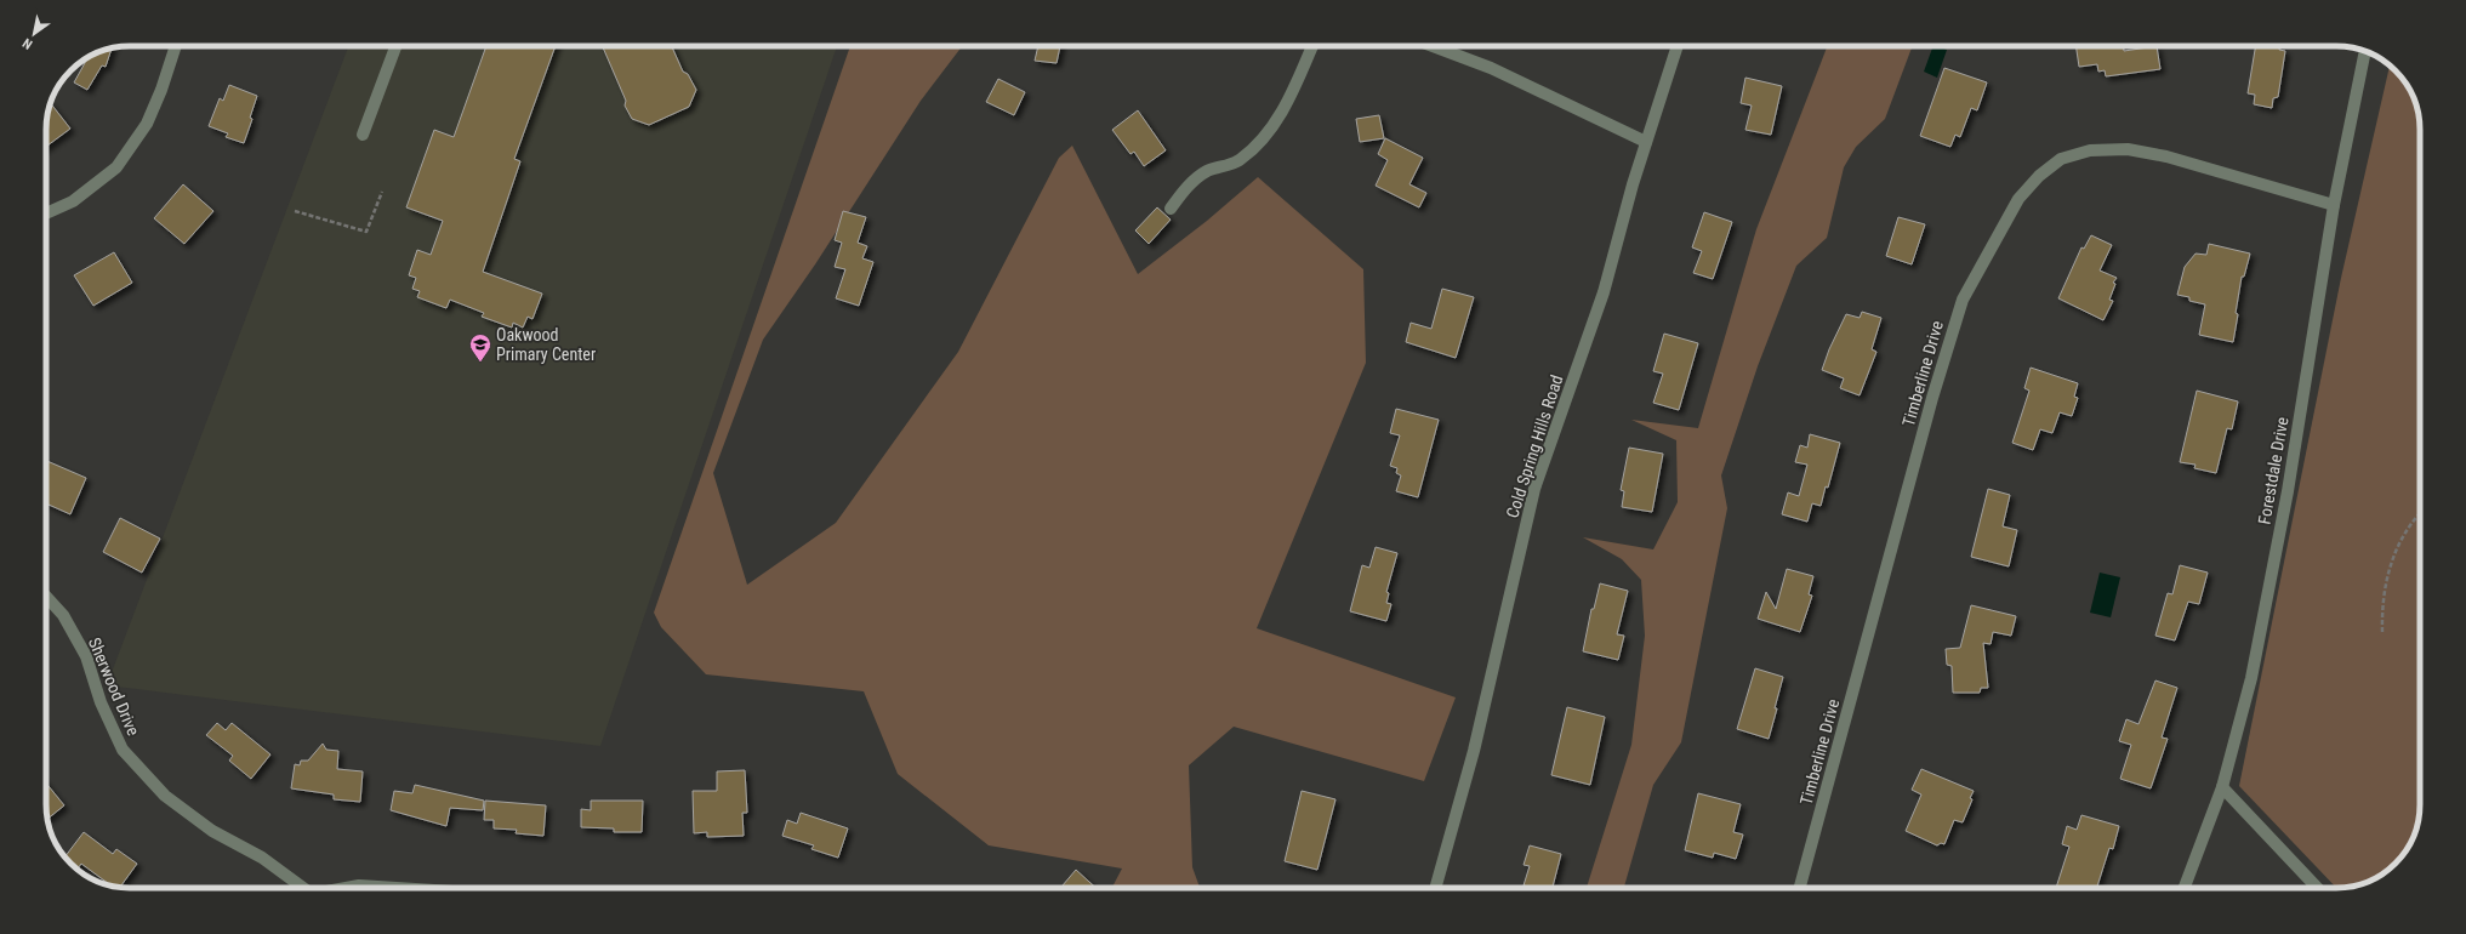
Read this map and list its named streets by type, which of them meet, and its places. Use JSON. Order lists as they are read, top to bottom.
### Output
{
  "streets": {
    "street": [
      "Timberline Drive",
      "Cold Spring Hills Road",
      "Forestdale Drive",
      "Sherwood Drive"
    ]
  },
  "crossings": [
    ["Timberline Drive", "Forestdale Drive"]
  ],
  "places": {
    "school or university": ["Oakwood Primary Center"]
  },
  "north": "bottom left"
}
